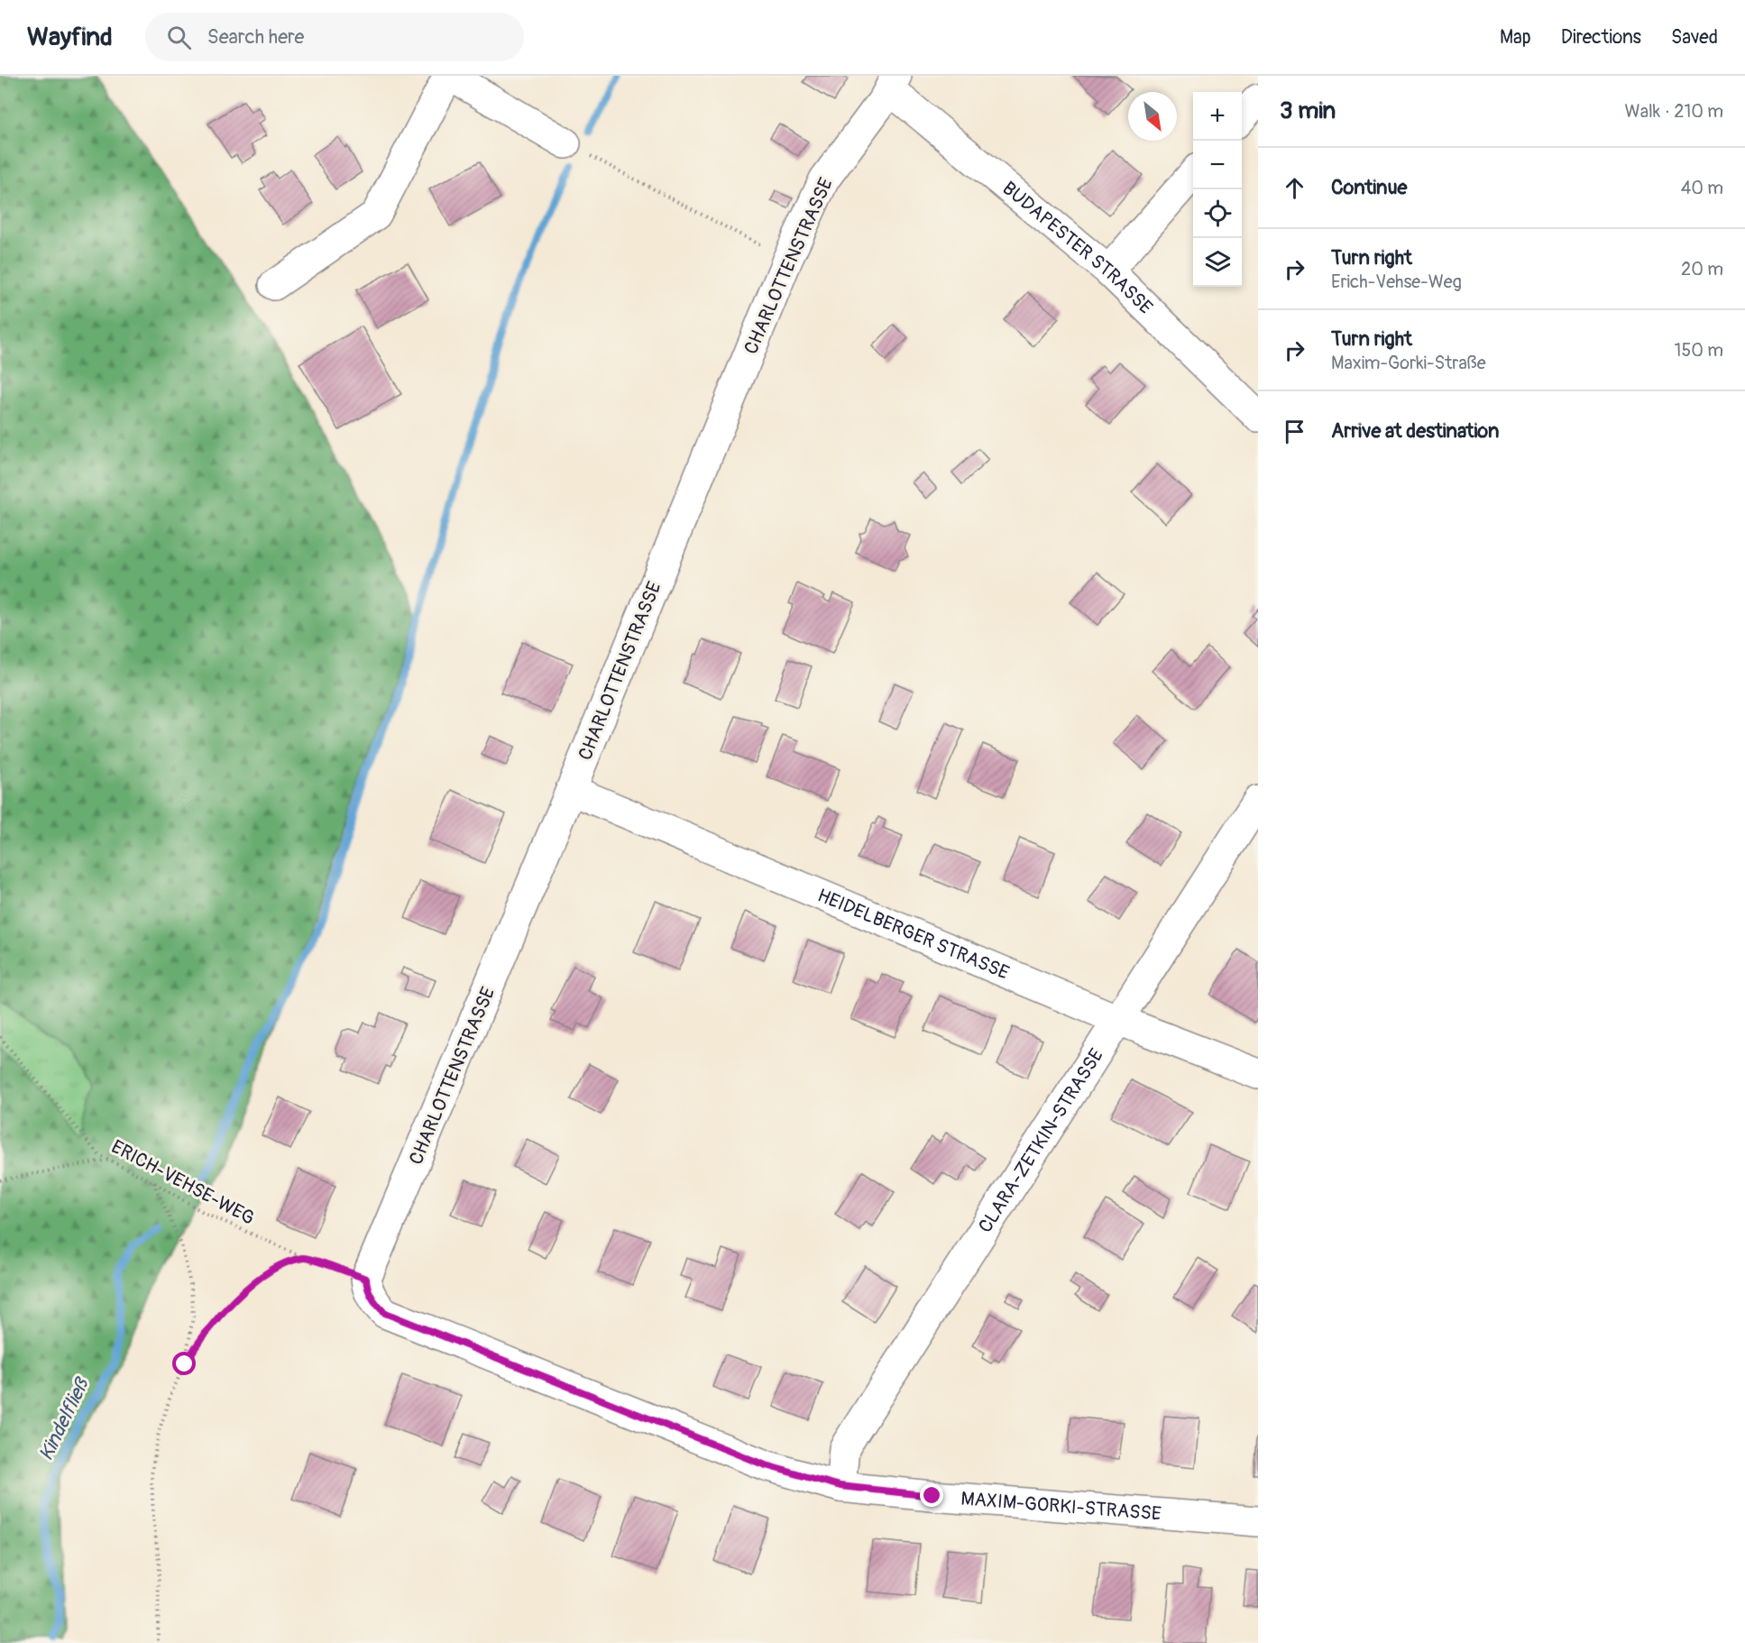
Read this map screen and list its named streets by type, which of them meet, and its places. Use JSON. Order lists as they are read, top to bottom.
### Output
{
  "streets": {
    "street": [
      "BUDAPESTER STRASSE",
      "CHARLOTTENSTRASSE",
      "HEIDELBERGER STRASSE",
      "CLARA-ZETKIN-STRASSE",
      "MAXIM-GORKI-STRASSE"
    ],
    "path": ["ERICH-VEHSE-WEG"]
  },
  "crossings": [
    ["BUDAPESTER STRASSE", "CHARLOTTENSTRASSE"],
    ["CHARLOTTENSTRASSE", "HEIDELBERGER STRASSE"],
    ["CHARLOTTENSTRASSE", "ERICH-VEHSE-WEG"],
    ["CHARLOTTENSTRASSE", "MAXIM-GORKI-STRASSE"],
    ["HEIDELBERGER STRASSE", "CLARA-ZETKIN-STRASSE"],
    ["CLARA-ZETKIN-STRASSE", "MAXIM-GORKI-STRASSE"],
    ["ERICH-VEHSE-WEG", "MAXIM-GORKI-STRASSE"]
  ],
  "water": ["Kindelfließ"],
  "north": "bottom right",
  "page": {
    "header": "Wayfind",
    "search": "Search here",
    "nav": ["Map", "Directions", "Saved"],
    "heading": ["3 min", "Walk · 210 m"],
    "map_buttons": ["+", "−"],
    "list": [
      ["Continue", "40 m"],
      ["Turn right", "Erich-Vehse-Weg", "20 m"],
      ["Turn right", "Maxim-Gorki-Straße", "150 m"],
      "Arrive at destination"
    ]
  }
}
